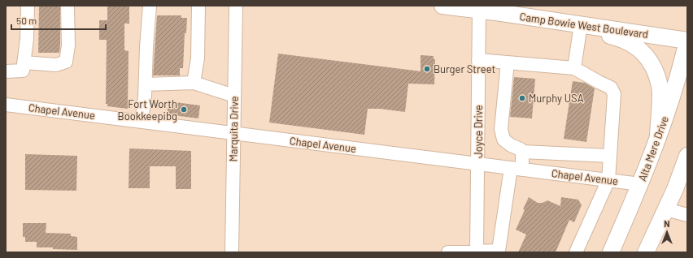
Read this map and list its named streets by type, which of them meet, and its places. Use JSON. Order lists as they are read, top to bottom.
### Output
{
  "streets": {
    "main road": ["Camp Bowie West Boulevard", "Alta Mere Drive"],
    "street": ["Chapel Avenue", "Marquita Drive", "Joyce Drive"]
  },
  "crossings": [
    ["Camp Bowie West Boulevard", "Alta Mere Drive"],
    ["Chapel Avenue", "Marquita Drive"],
    ["Chapel Avenue", "Joyce Drive"],
    ["Chapel Avenue", "Alta Mere Drive"]
  ],
  "places": ["Burger Street", "Murphy USA", "Fort Worth Bookkeepibg"],
  "scale_bar": "50 m",
  "north": "top"
}
